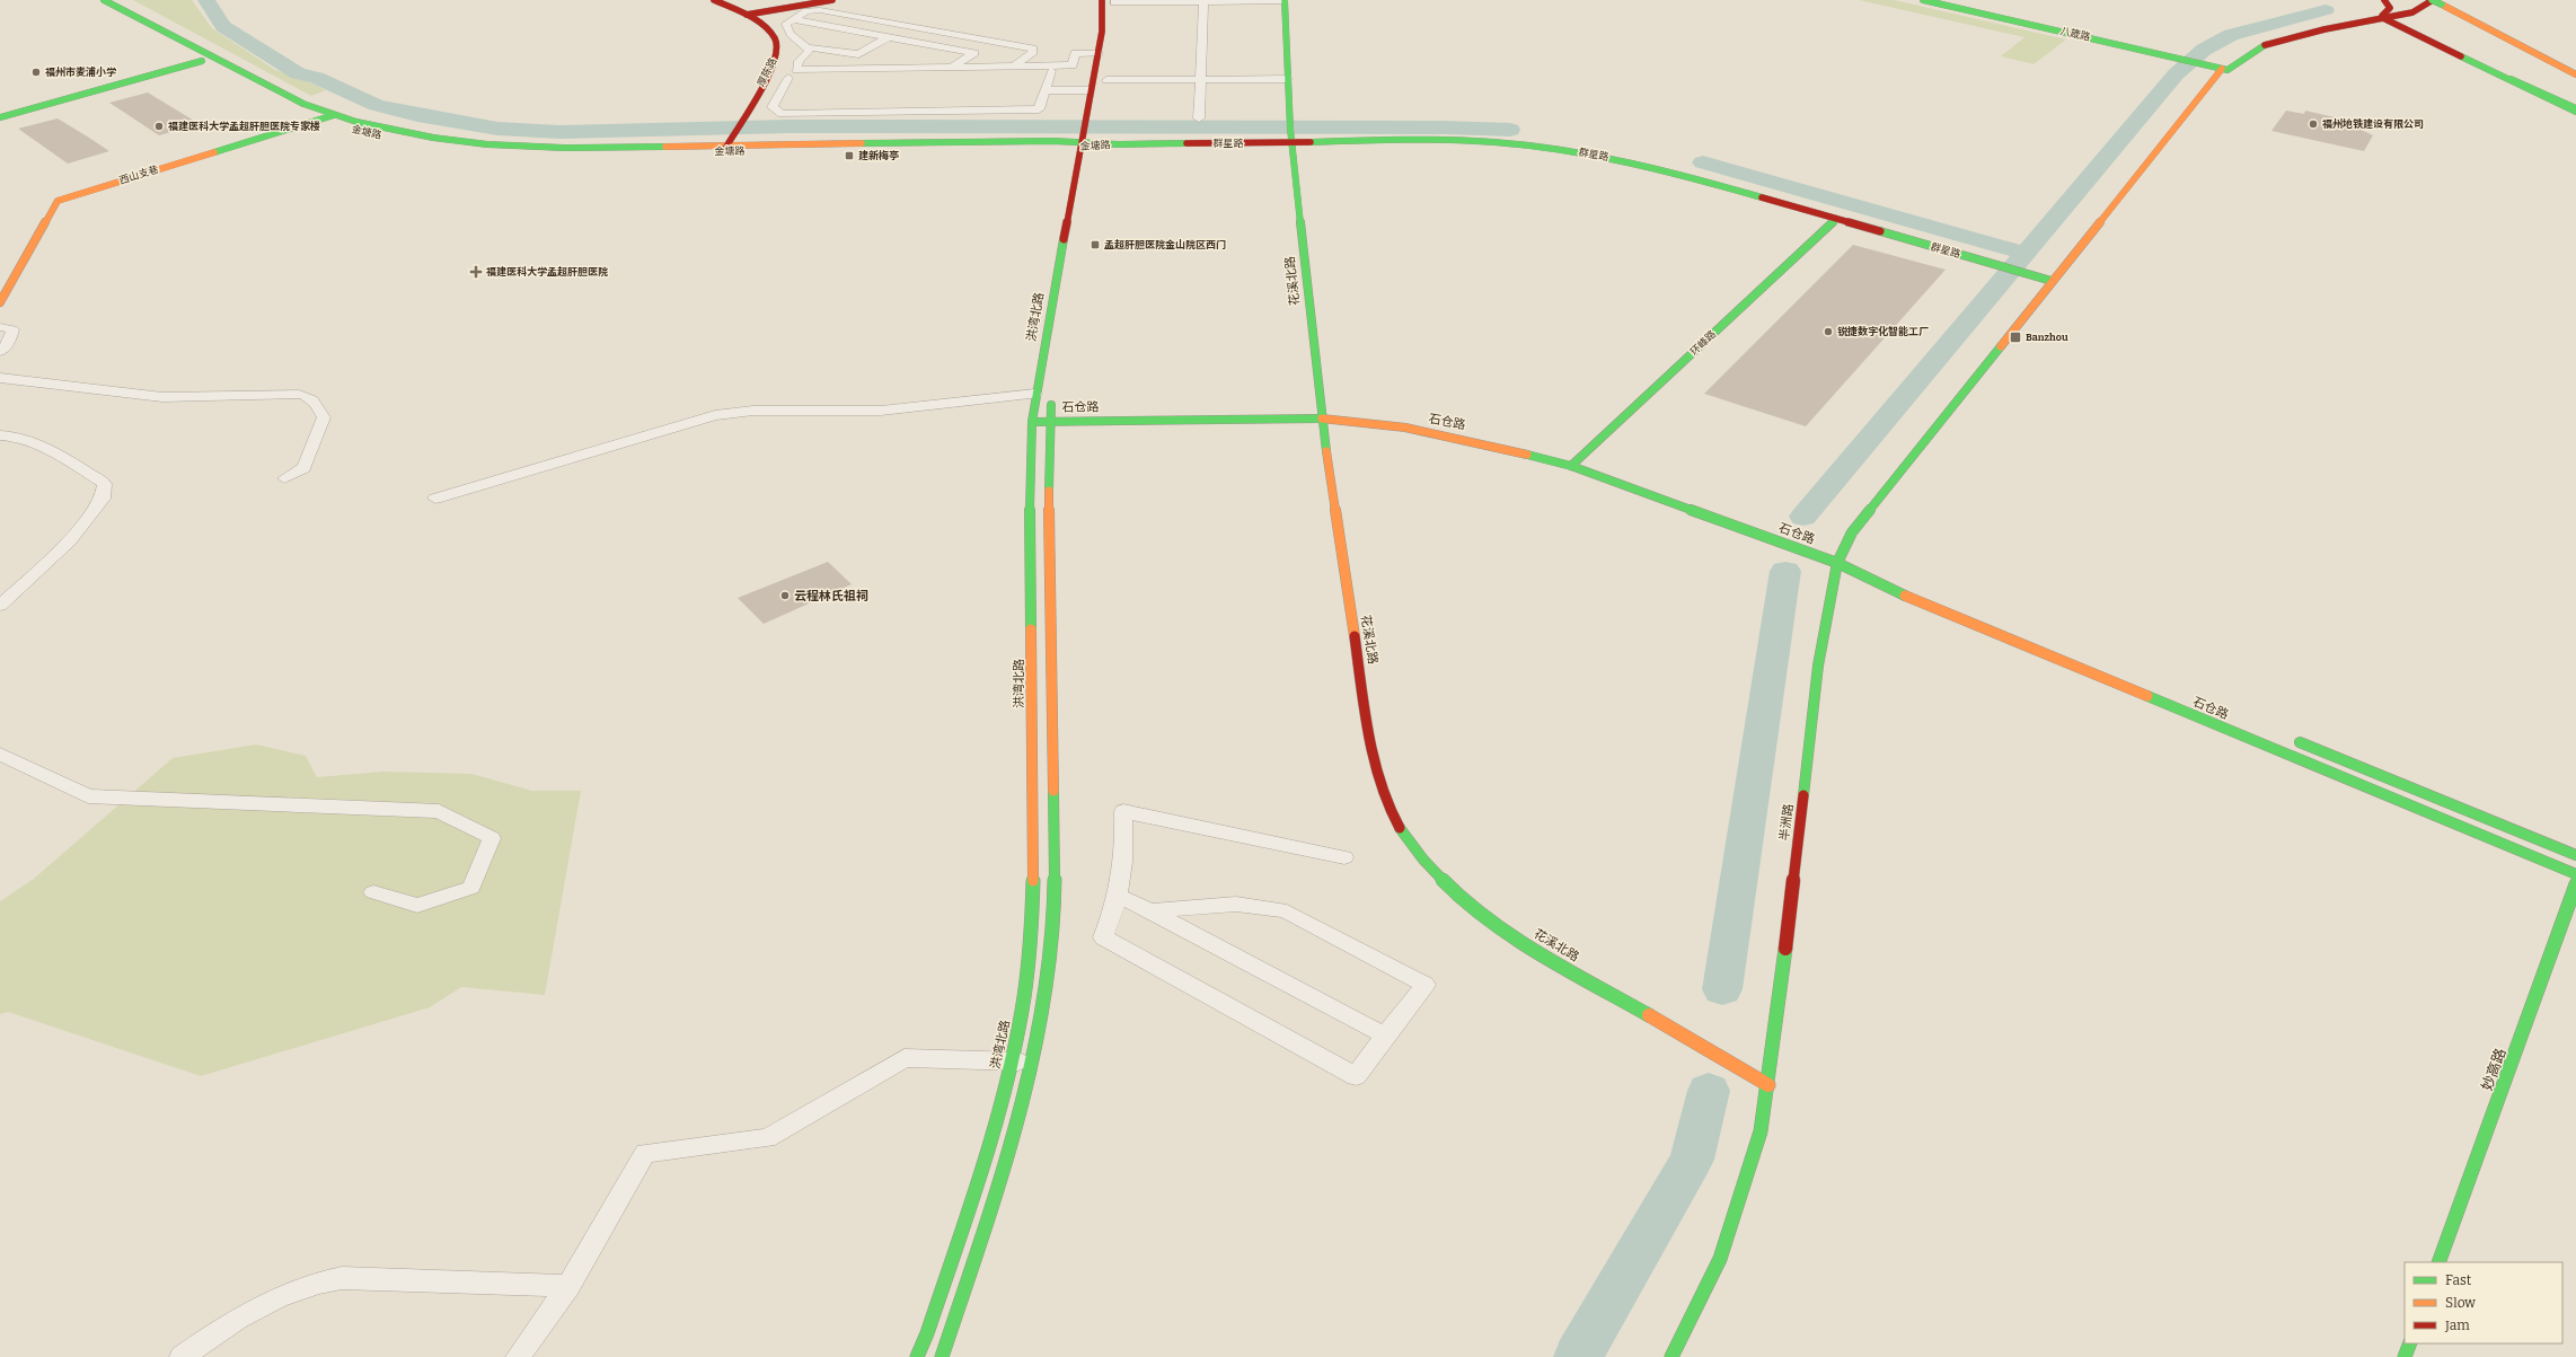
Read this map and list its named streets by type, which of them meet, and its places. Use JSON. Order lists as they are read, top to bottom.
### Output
{
  "streets": {
    "main road": [
      "八箴路",
      "厚陈路",
      "金塘路",
      "群星路",
      "西山支巷",
      "花溪北路",
      "洪湾北路",
      "环峰路",
      "石仓路",
      "半洲路",
      "妙高路"
    ]
  },
  "crossings": [
    ["八箴路", "半洲路"],
    ["厚陈路", "金塘路"],
    ["金塘路", "群星路"],
    ["金塘路", "西山支巷"],
    ["金塘路", "洪湾北路"],
    ["群星路", "花溪北路"],
    ["群星路", "环峰路"],
    ["群星路", "半洲路"],
    ["花溪北路", "石仓路"],
    ["花溪北路", "半洲路"],
    ["洪湾北路", "石仓路"],
    ["环峰路", "石仓路"],
    ["石仓路", "半洲路"]
  ],
  "places": {
    "other": [
      "福州市麦浦小学",
      "福州地铁建设有限公司",
      "福建医科大学孟超肝胆医院专家楼",
      "锐捷数字化智能工厂",
      "云程林氏祖祠"
    ],
    "transit": ["建新梅亭", "孟超肝胆医院金山院区西门", "Banzhou"],
    "health": ["福建医科大学孟超肝胆医院"]
  },
  "legend": ["Fast", "Slow", "Jam"]
}
